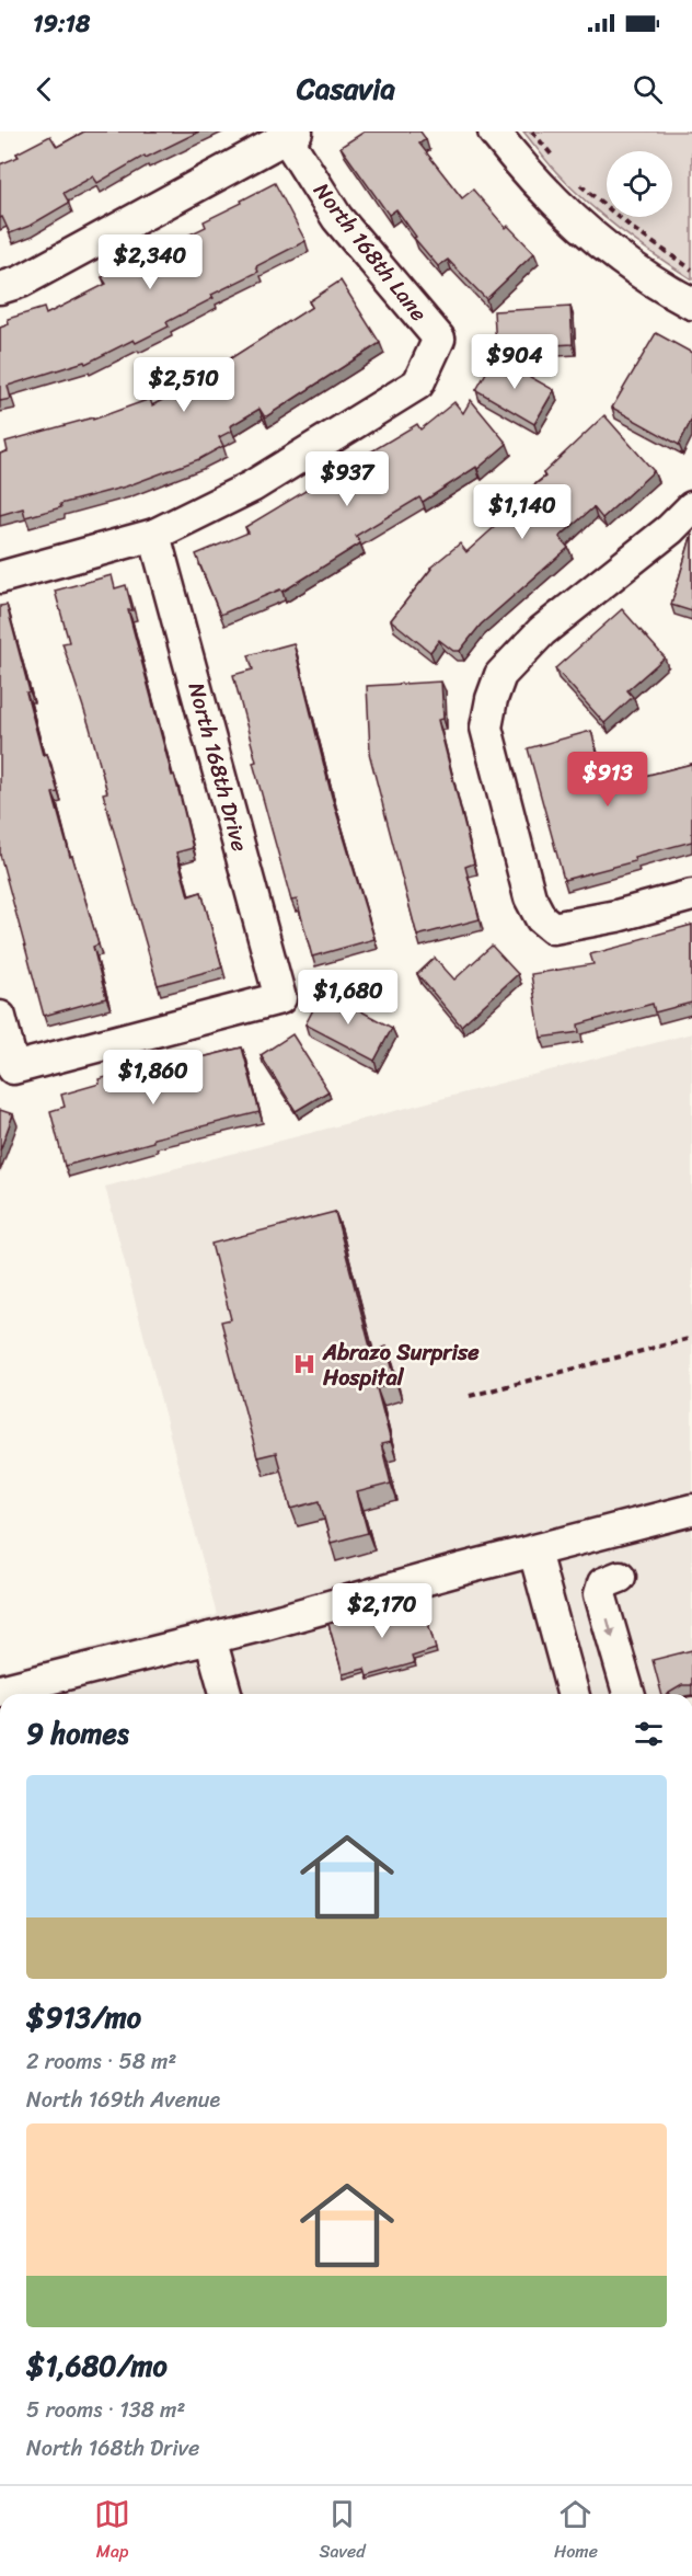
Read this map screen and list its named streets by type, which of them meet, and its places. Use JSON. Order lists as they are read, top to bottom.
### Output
{
  "streets": {
    "street": ["North 168th Lane", "North 168th Drive"]
  },
  "crossings": [
    ["North 168th Lane", "North 168th Drive"]
  ],
  "places": {
    "hospital": ["Abrazo Surprise Hospital"]
  },
  "page": {
    "status": "19:18",
    "header": "Casavia",
    "price": [
      "$2,340",
      "$904",
      "$2,510",
      "$937",
      "$1,140",
      "$913",
      "$1,680",
      "$1,860",
      "$2,170"
    ],
    "heading": "9 homes",
    "list": [
      {
        "name": "$913/mo",
        "note": "2 rooms · 58 m² · North 169th Avenue"
      },
      {
        "name": "$1,680/mo",
        "note": "5 rooms · 138 m² · North 168th Drive"
      }
    ],
    "tabs": ["Map", "Saved", "Home"]
  }
}
